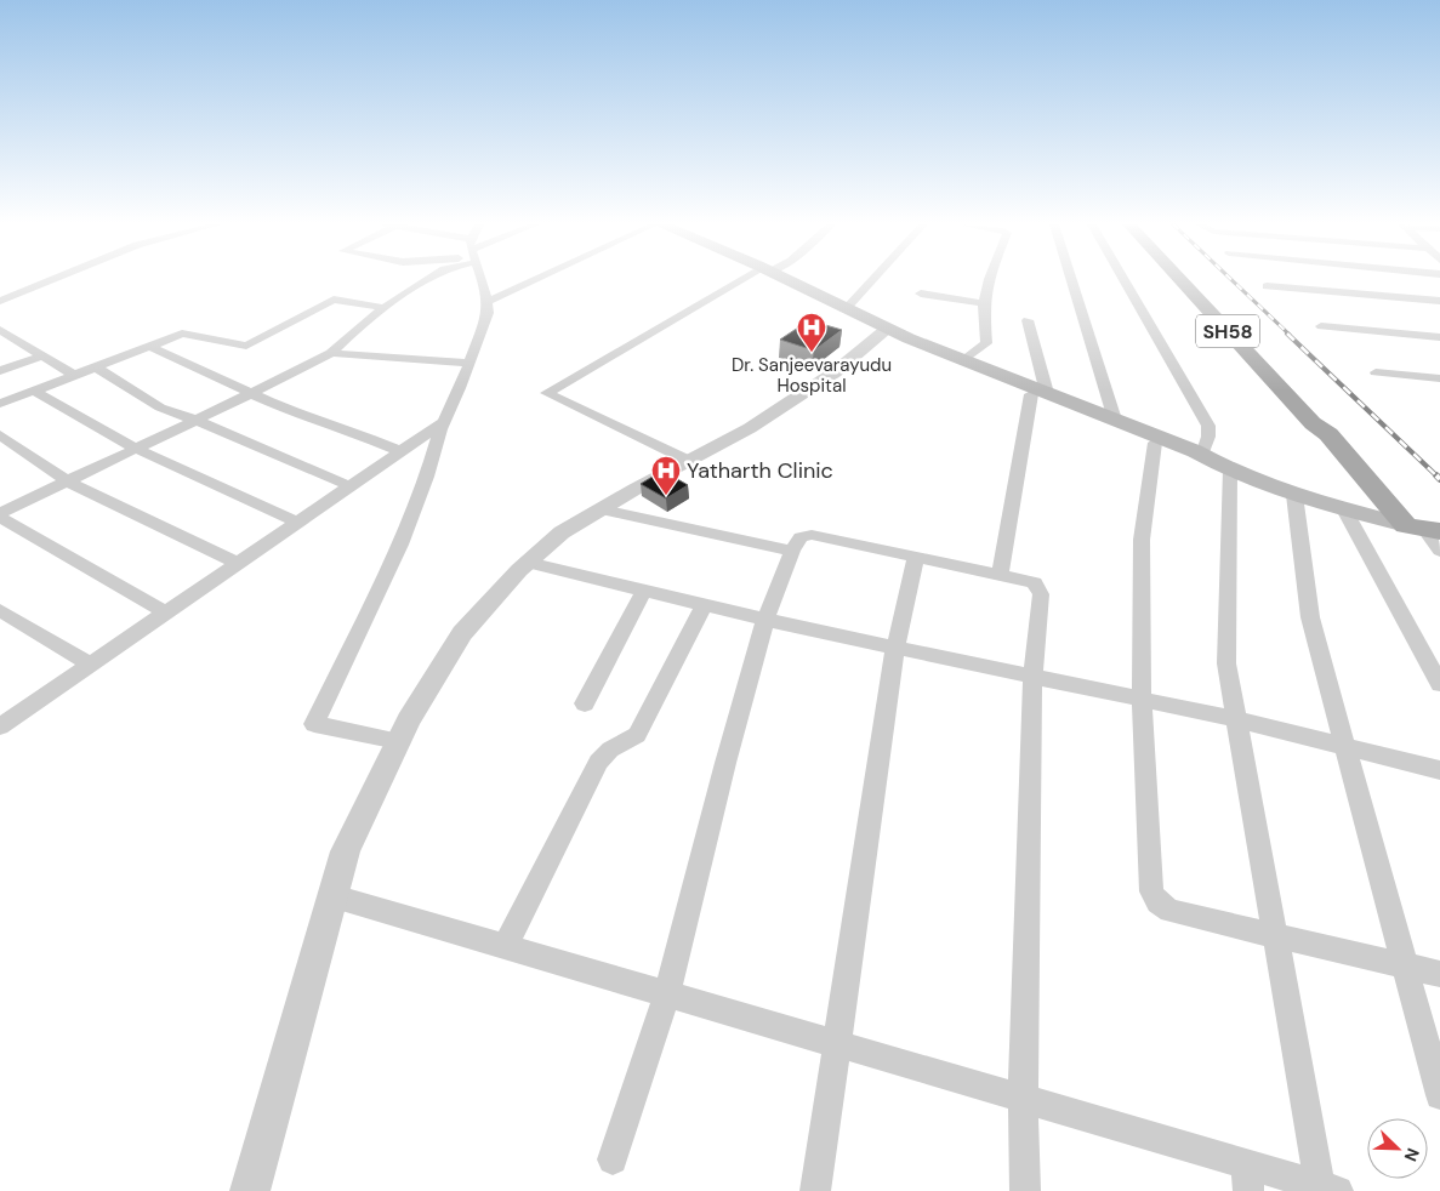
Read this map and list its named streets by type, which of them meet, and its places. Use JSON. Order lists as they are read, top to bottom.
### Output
{
  "streets": {
    "main road": ["SH58"]
  },
  "places": {
    "hospital": ["Dr. Sanjeevarayudu Hospital", "Yatharth Clinic"]
  },
  "north": "bottom right"
}
